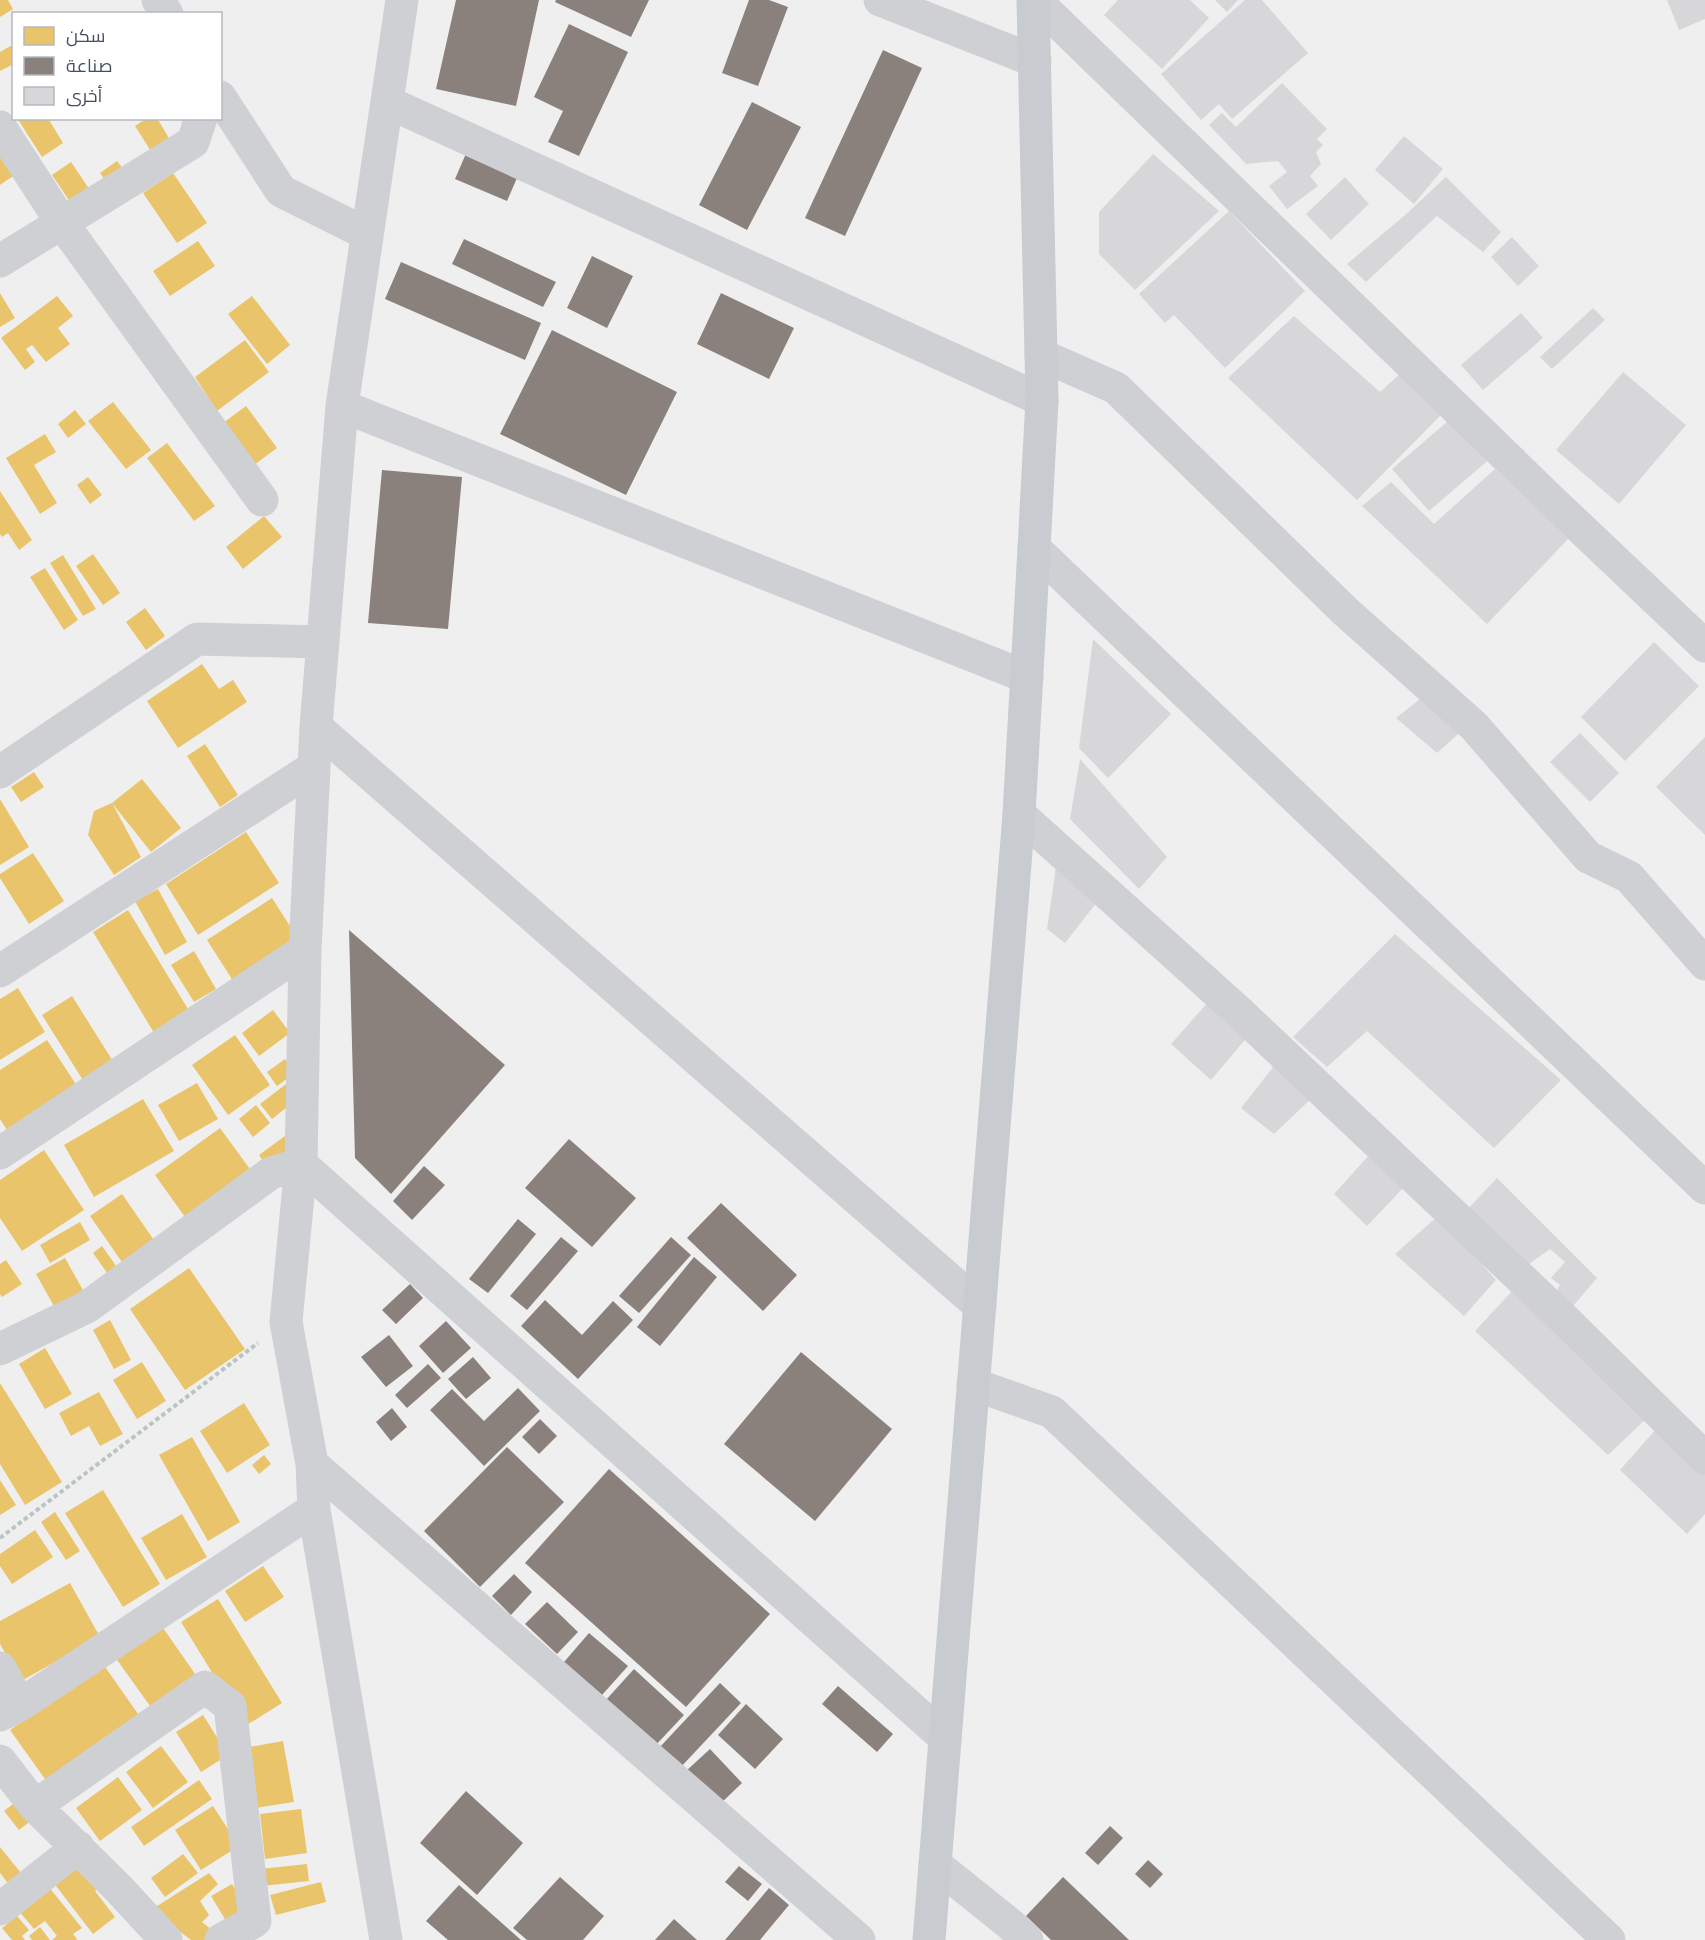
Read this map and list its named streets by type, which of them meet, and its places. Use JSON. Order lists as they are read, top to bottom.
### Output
{
  "legend": ["سكن", "صناعة", "أخرى"]
}
